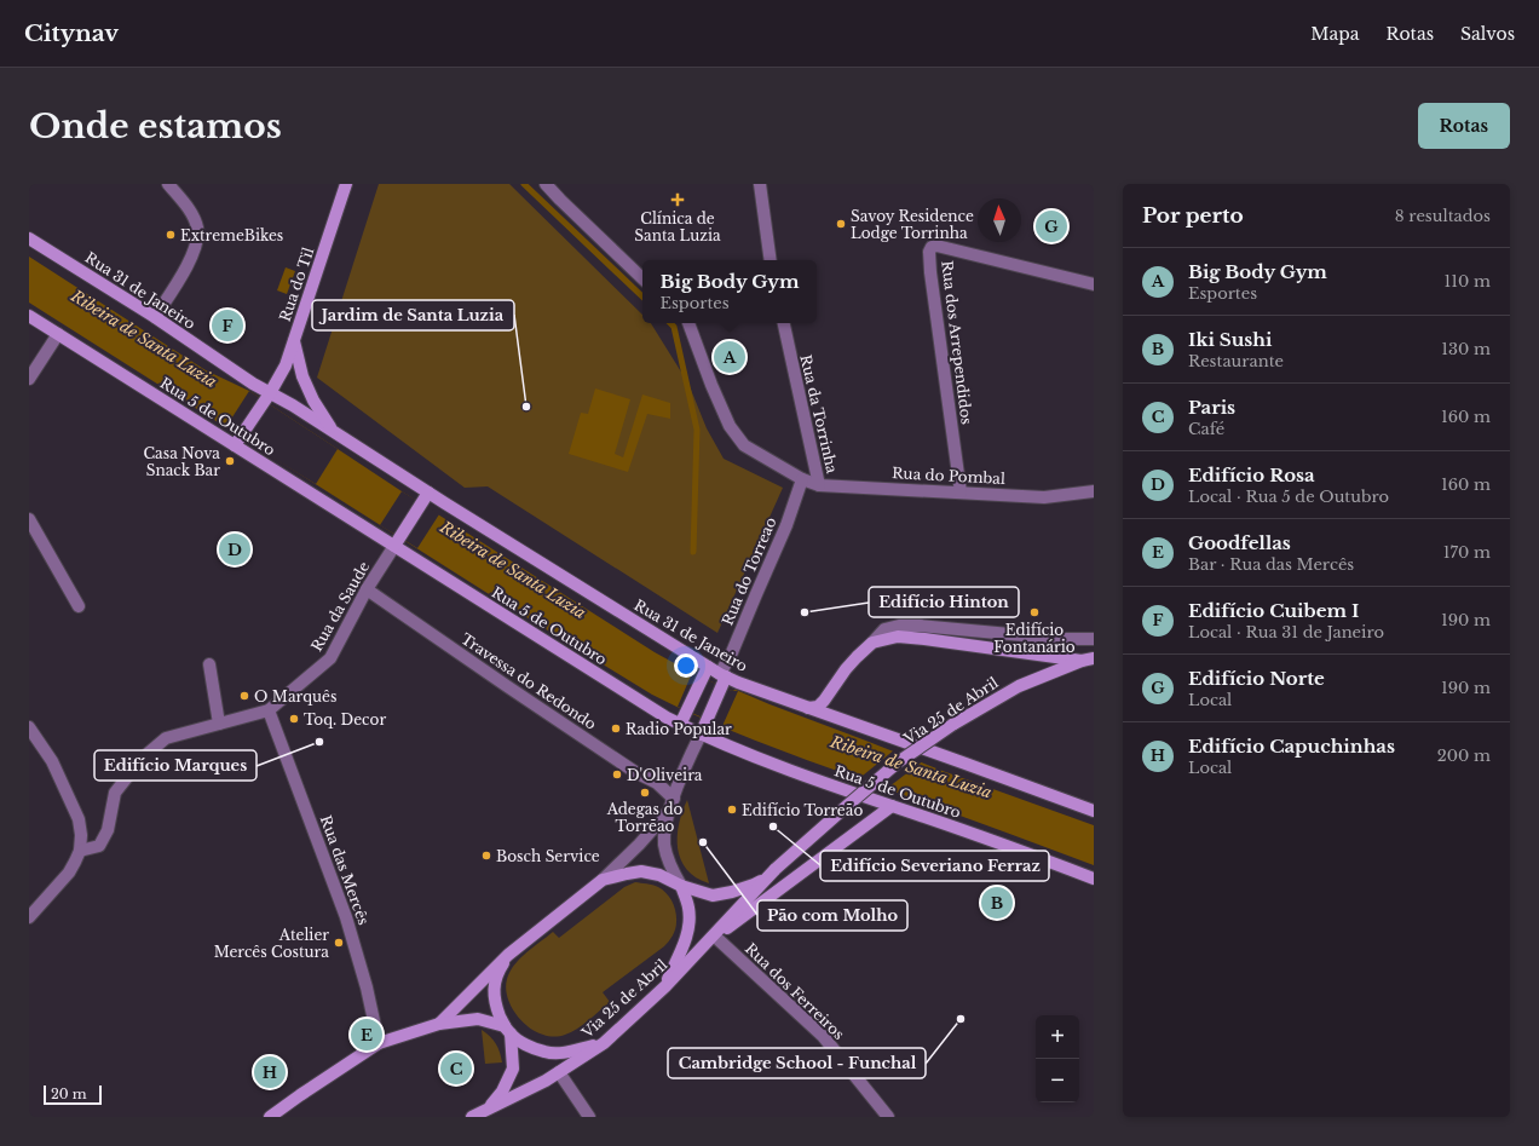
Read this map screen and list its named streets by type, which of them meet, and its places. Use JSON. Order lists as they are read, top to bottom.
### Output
{
  "streets": {
    "main road": [
      "Rua do Til",
      "Rua 31 de Janeiro",
      "Rua 5 de Outubro",
      "Via 25 de Abril"
    ],
    "street": [
      "Rua dos Arrependidos",
      "Rua da Torrinha",
      "Rua do Pombal",
      "Rua do Torreao",
      "Rua da Saude",
      "Travessa do Redondo",
      "Rua das Mercês",
      "Rua dos Ferreiros"
    ]
  },
  "crossings": [
    ["Rua do Til", "Rua 31 de Janeiro"],
    ["Rua do Til", "Rua 5 de Outubro"],
    ["Rua 31 de Janeiro", "Rua do Torreao"],
    ["Rua dos Arrependidos", "Rua do Pombal"],
    ["Rua da Torrinha", "Rua do Pombal"],
    ["Rua 5 de Outubro", "Rua da Saude"],
    ["Rua 5 de Outubro", "Via 25 de Abril"],
    ["Rua do Pombal", "Rua do Torreao"],
    ["Rua da Saude", "Travessa do Redondo"],
    ["Rua da Saude", "Rua das Mercês"],
    ["Via 25 de Abril", "Rua dos Ferreiros"]
  ],
  "water": ["Ribeira de Santa Luzia"],
  "places": {
    "health": ["Clínica de Santa Luzia"],
    "other": [
      "Savoy Residence Lodge Torrinha",
      "ExtremeBikes",
      "Jardim de Santa Luzia",
      "Casa Nova Snack Bar",
      "Edifício Hinton",
      "Edifício Fontanário",
      "O Marquês",
      "Toq. Decor",
      "Radio Popular",
      "Edifício Marques",
      "D'Oliveira",
      "Adegas do Torrẽao",
      "Edifício Torreão",
      "Edifício Severiano Ferraz",
      "Pão com Molho",
      "Bosch Service",
      "Atelier Mercês Costura",
      "Cambridge School - Funchal"
    ]
  },
  "scale_bar": "20 m",
  "north": "top",
  "page": {
    "header": "Citynav",
    "nav": ["Mapa", "Rotas", "Salvos"],
    "buttons": "Rotas",
    "title": "Onde estamos",
    "heading": ["Por perto", "8 resultados"],
    "pins": [
      "G",
      "F",
      "A",
      "D",
      "B",
      "E",
      "C",
      "H"
    ],
    "list": [
      {
        "mark": "A",
        "name": "Big Body Gym",
        "note": "Esportes",
        "value": "110 m"
      },
      {
        "mark": "B",
        "name": "Iki Sushi",
        "note": "Restaurante",
        "value": "130 m"
      },
      {
        "mark": "C",
        "name": "Paris",
        "note": "Café",
        "value": "160 m"
      },
      {
        "mark": "D",
        "name": "Edifício Rosa",
        "note": "Local · Rua 5 de Outubro",
        "value": "160 m"
      },
      {
        "mark": "E",
        "name": "Goodfellas",
        "note": "Bar · Rua das Mercês",
        "value": "170 m"
      },
      {
        "mark": "F",
        "name": "Edifício Cuibem I",
        "note": "Local · Rua 31 de Janeiro",
        "value": "190 m"
      },
      {
        "mark": "G",
        "name": "Edifício Norte",
        "note": "Local",
        "value": "190 m"
      },
      {
        "mark": "H",
        "name": "Edifício Capuchinhas",
        "note": "Local",
        "value": "200 m"
      }
    ],
    "popup": ["Big Body Gym", "Esportes"],
    "map_buttons": ["+", "−"],
    "scale": "20 m"
  }
}
